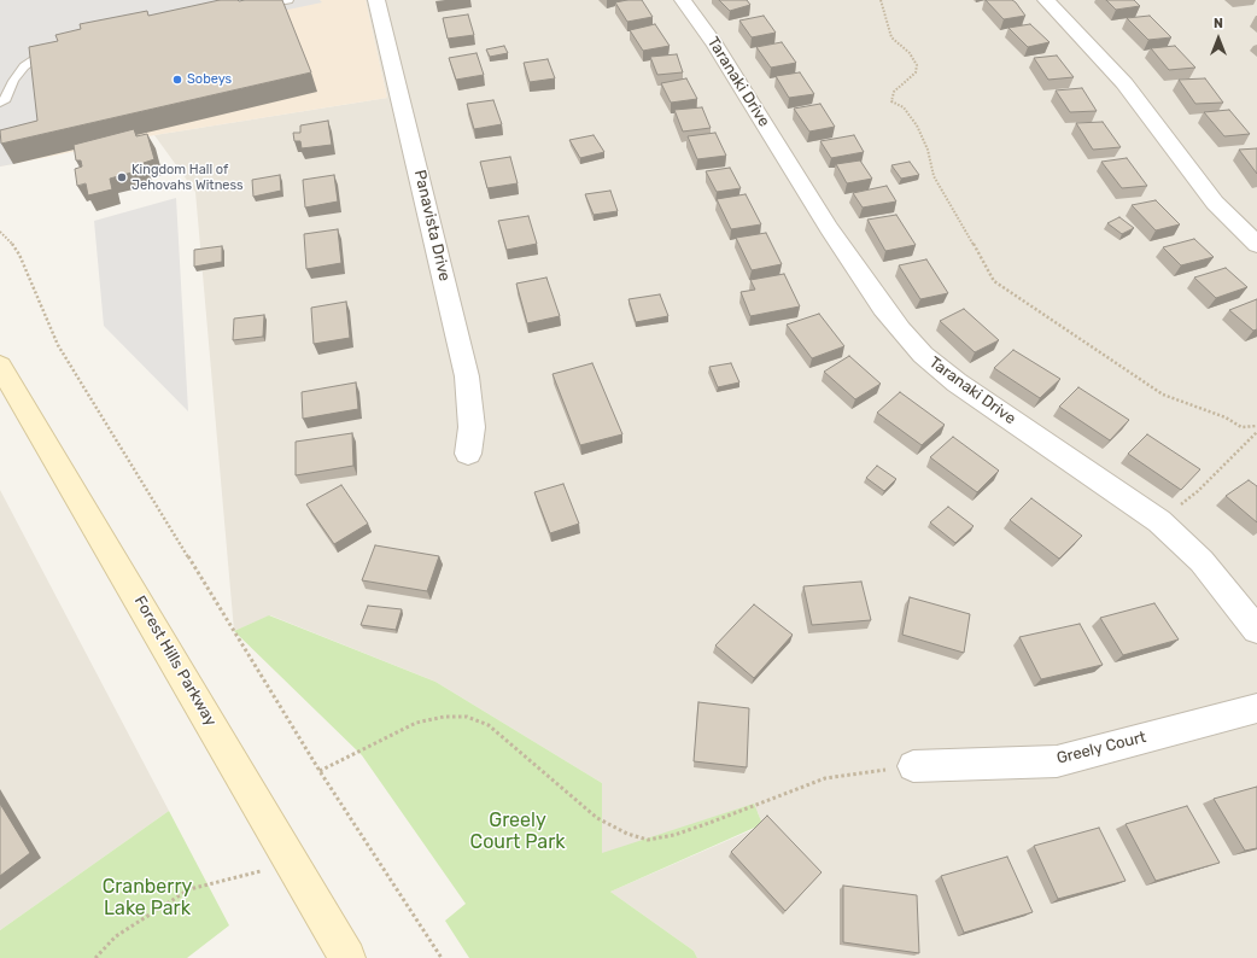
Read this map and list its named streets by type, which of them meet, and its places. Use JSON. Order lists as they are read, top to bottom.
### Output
{
  "streets": {
    "main road": ["Forest Hills Parkway"],
    "street": ["Taranaki Drive", "Panavista Drive", "Greely Court"]
  },
  "parks": ["Greely Court Park", "Cranberry Lake Park"],
  "places": ["Sobeys", "Kingdom Hall of Jehovahs Witness"],
  "north": "top"
}
